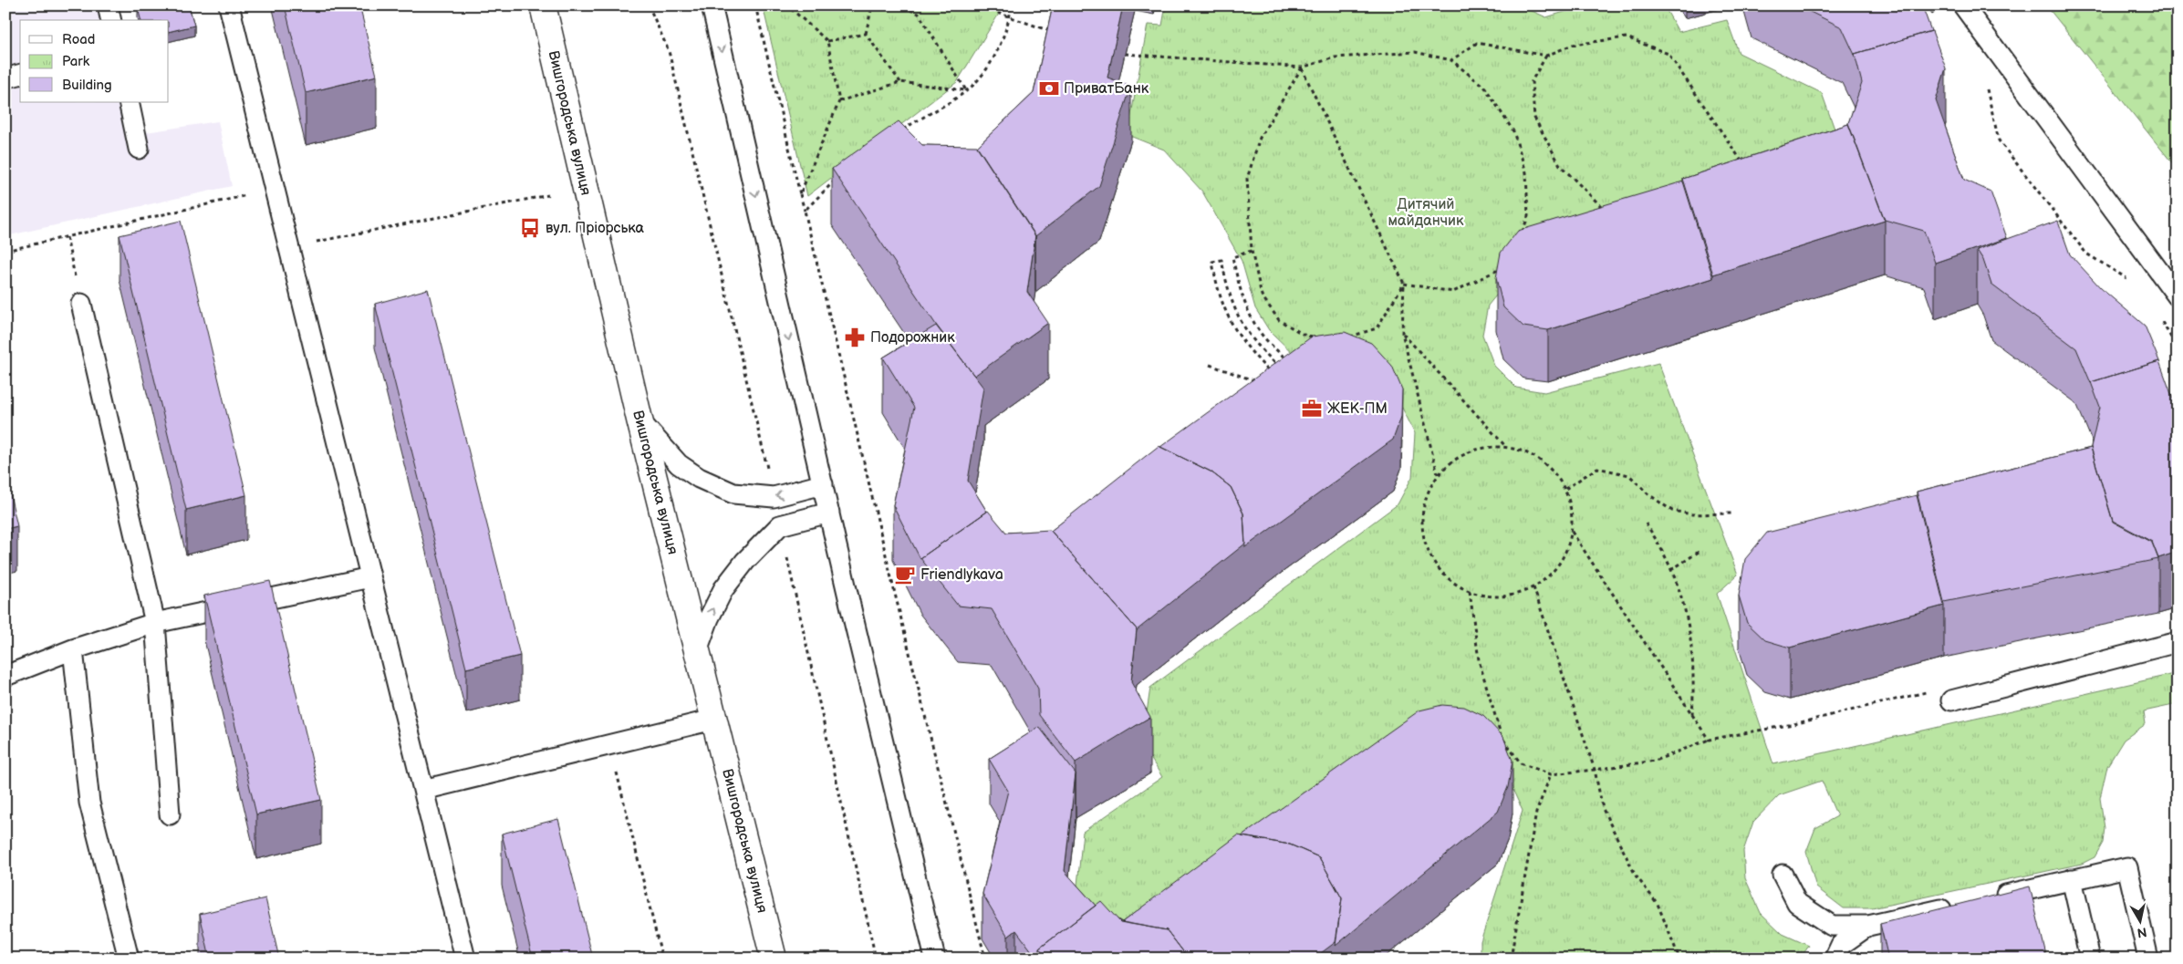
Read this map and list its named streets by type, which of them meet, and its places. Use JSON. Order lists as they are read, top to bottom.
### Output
{
  "streets": {
    "main road": ["Вишгородська вулиця"]
  },
  "parks": ["Дитячий майданчик"],
  "places": {
    "bank": ["ПриватБанк"],
    "bus stop": ["вул. Пріорська"],
    "pharmacy": ["Подорожник"],
    "office": ["ЖЕК-ПМ"],
    "cafe": ["Friendlykava"]
  },
  "legend": ["Road", "Park", "Building"],
  "north": "bottom"
}
